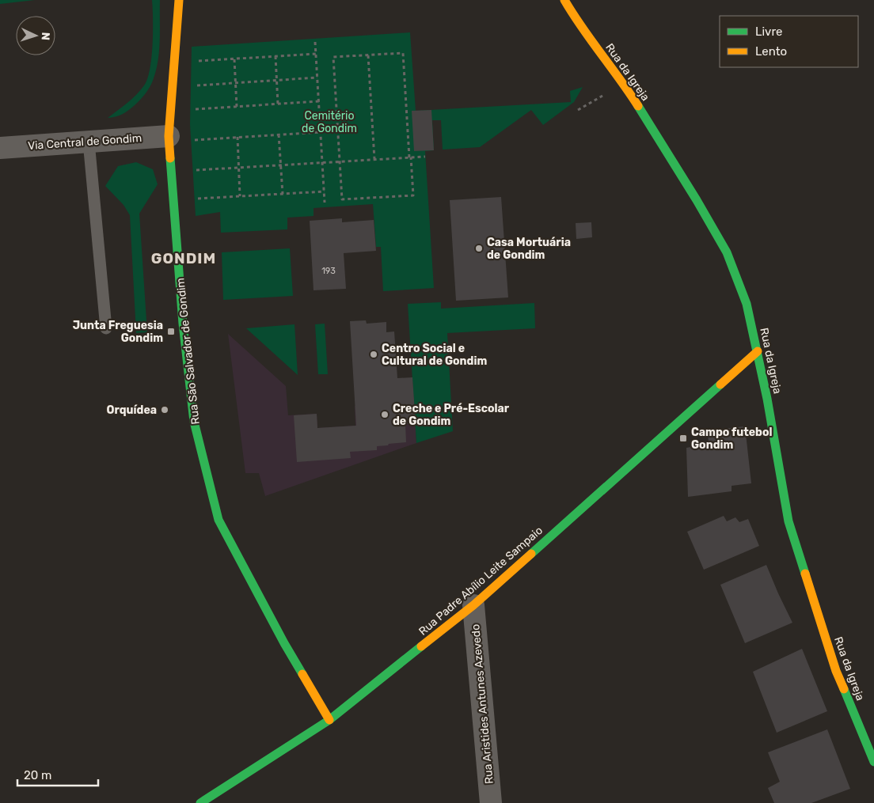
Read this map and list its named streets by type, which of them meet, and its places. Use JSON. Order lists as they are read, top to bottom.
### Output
{
  "streets": {
    "street": [
      "Rua da Igreja",
      "Via Central de Gondim",
      "Rua São Salvador de Gondim",
      "Rua Padre Abílio Leite Sampaio",
      "Rua Aristides Antunes Azevedo"
    ]
  },
  "crossings": [
    ["Rua da Igreja", "Rua Padre Abílio Leite Sampaio"],
    ["Via Central de Gondim", "Rua São Salvador de Gondim"],
    ["Rua São Salvador de Gondim", "Rua Padre Abílio Leite Sampaio"],
    ["Rua Padre Abílio Leite Sampaio", "Rua Aristides Antunes Azevedo"]
  ],
  "districts": ["GONDIM"],
  "parks": ["Cemitério de Gondim"],
  "places": {
    "other": [
      "Casa Mortuária de Gondim",
      "Centro Social e Cultural de Gondim",
      "Orquídea",
      "Creche e Pré-Escolar de Gondim"
    ],
    "transit": ["Junta Freguesia Gondim", "Campo futebol Gondim"]
  },
  "house_numbers": ["193"],
  "legend": ["Livre", "Lento"],
  "scale_bar": "20 m",
  "north": "right"
}
